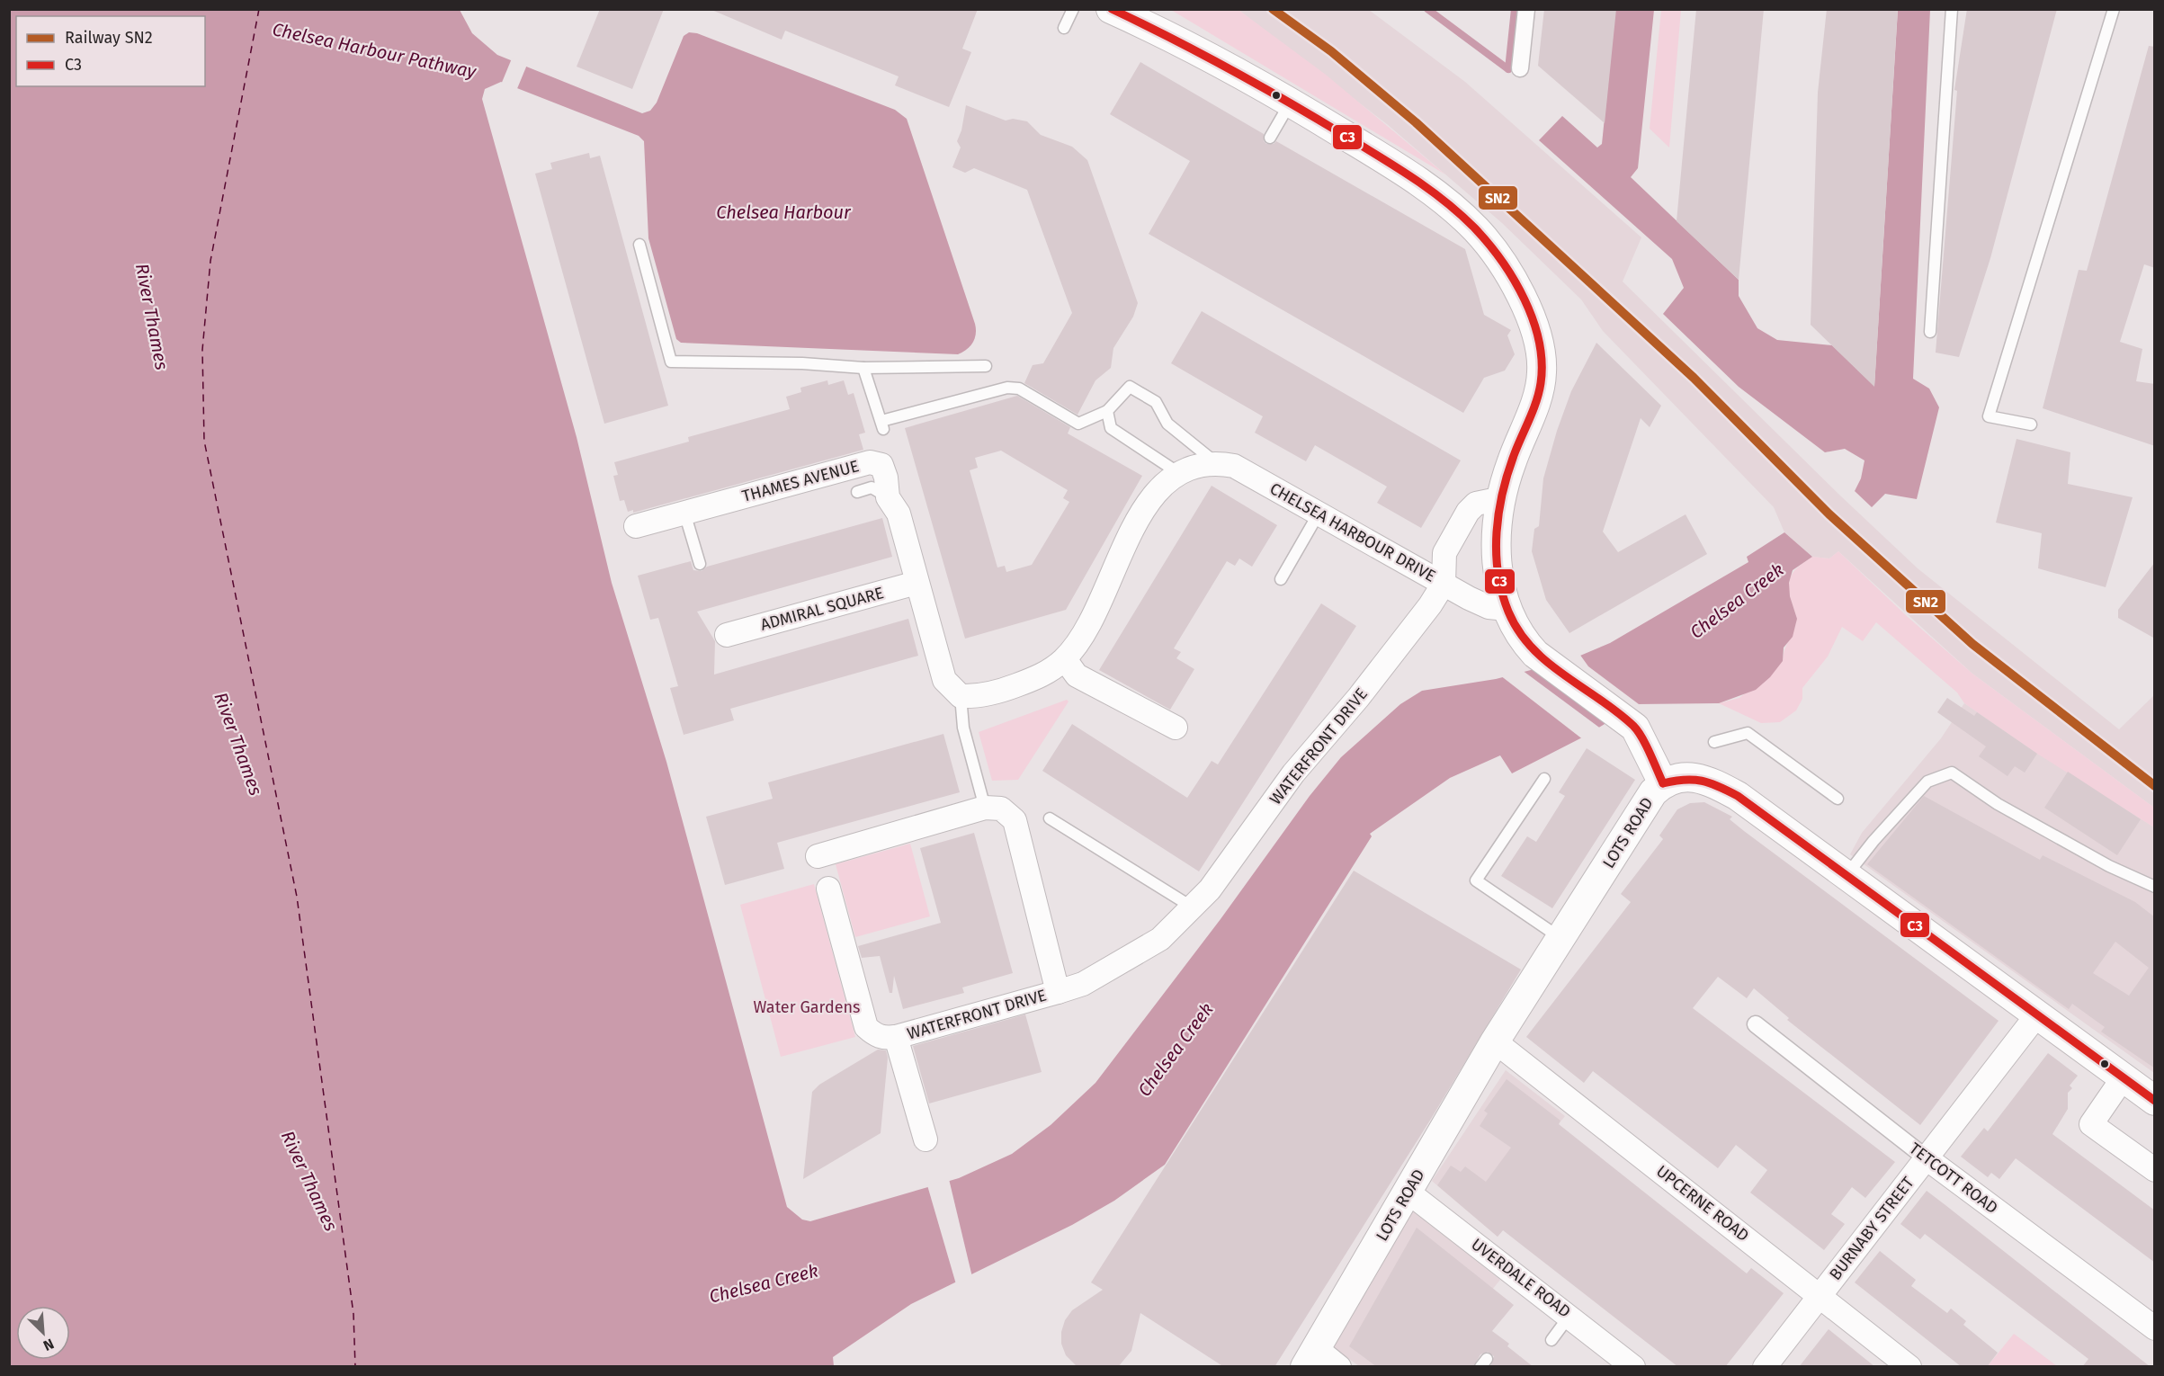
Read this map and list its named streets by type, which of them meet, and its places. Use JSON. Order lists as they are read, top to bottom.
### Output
{
  "streets": {
    "street": [
      "THAMES AVENUE",
      "CHELSEA HARBOUR DRIVE",
      "ADMIRAL SQUARE",
      "WATERFRONT DRIVE",
      "LOTS ROAD",
      "TETCOTT ROAD",
      "UPCERNE ROAD",
      "BURNABY STREET",
      "UVERDALE ROAD"
    ]
  },
  "crossings": [
    ["THAMES AVENUE", "ADMIRAL SQUARE"],
    ["CHELSEA HARBOUR DRIVE", "WATERFRONT DRIVE"],
    ["LOTS ROAD", "UPCERNE ROAD"],
    ["LOTS ROAD", "BURNABY STREET"],
    ["LOTS ROAD", "UVERDALE ROAD"],
    ["TETCOTT ROAD", "BURNABY STREET"],
    ["UPCERNE ROAD", "BURNABY STREET"]
  ],
  "water": [
    "Chelsea Harbour Pathway",
    "Chelsea Harbour",
    "River Thames",
    "Chelsea Creek"
  ],
  "parks": ["Water Gardens"],
  "lines": ["rail line SN2", "transit line C3"],
  "legend": ["Railway SN2", "C3"],
  "north": "bottom right"
}
